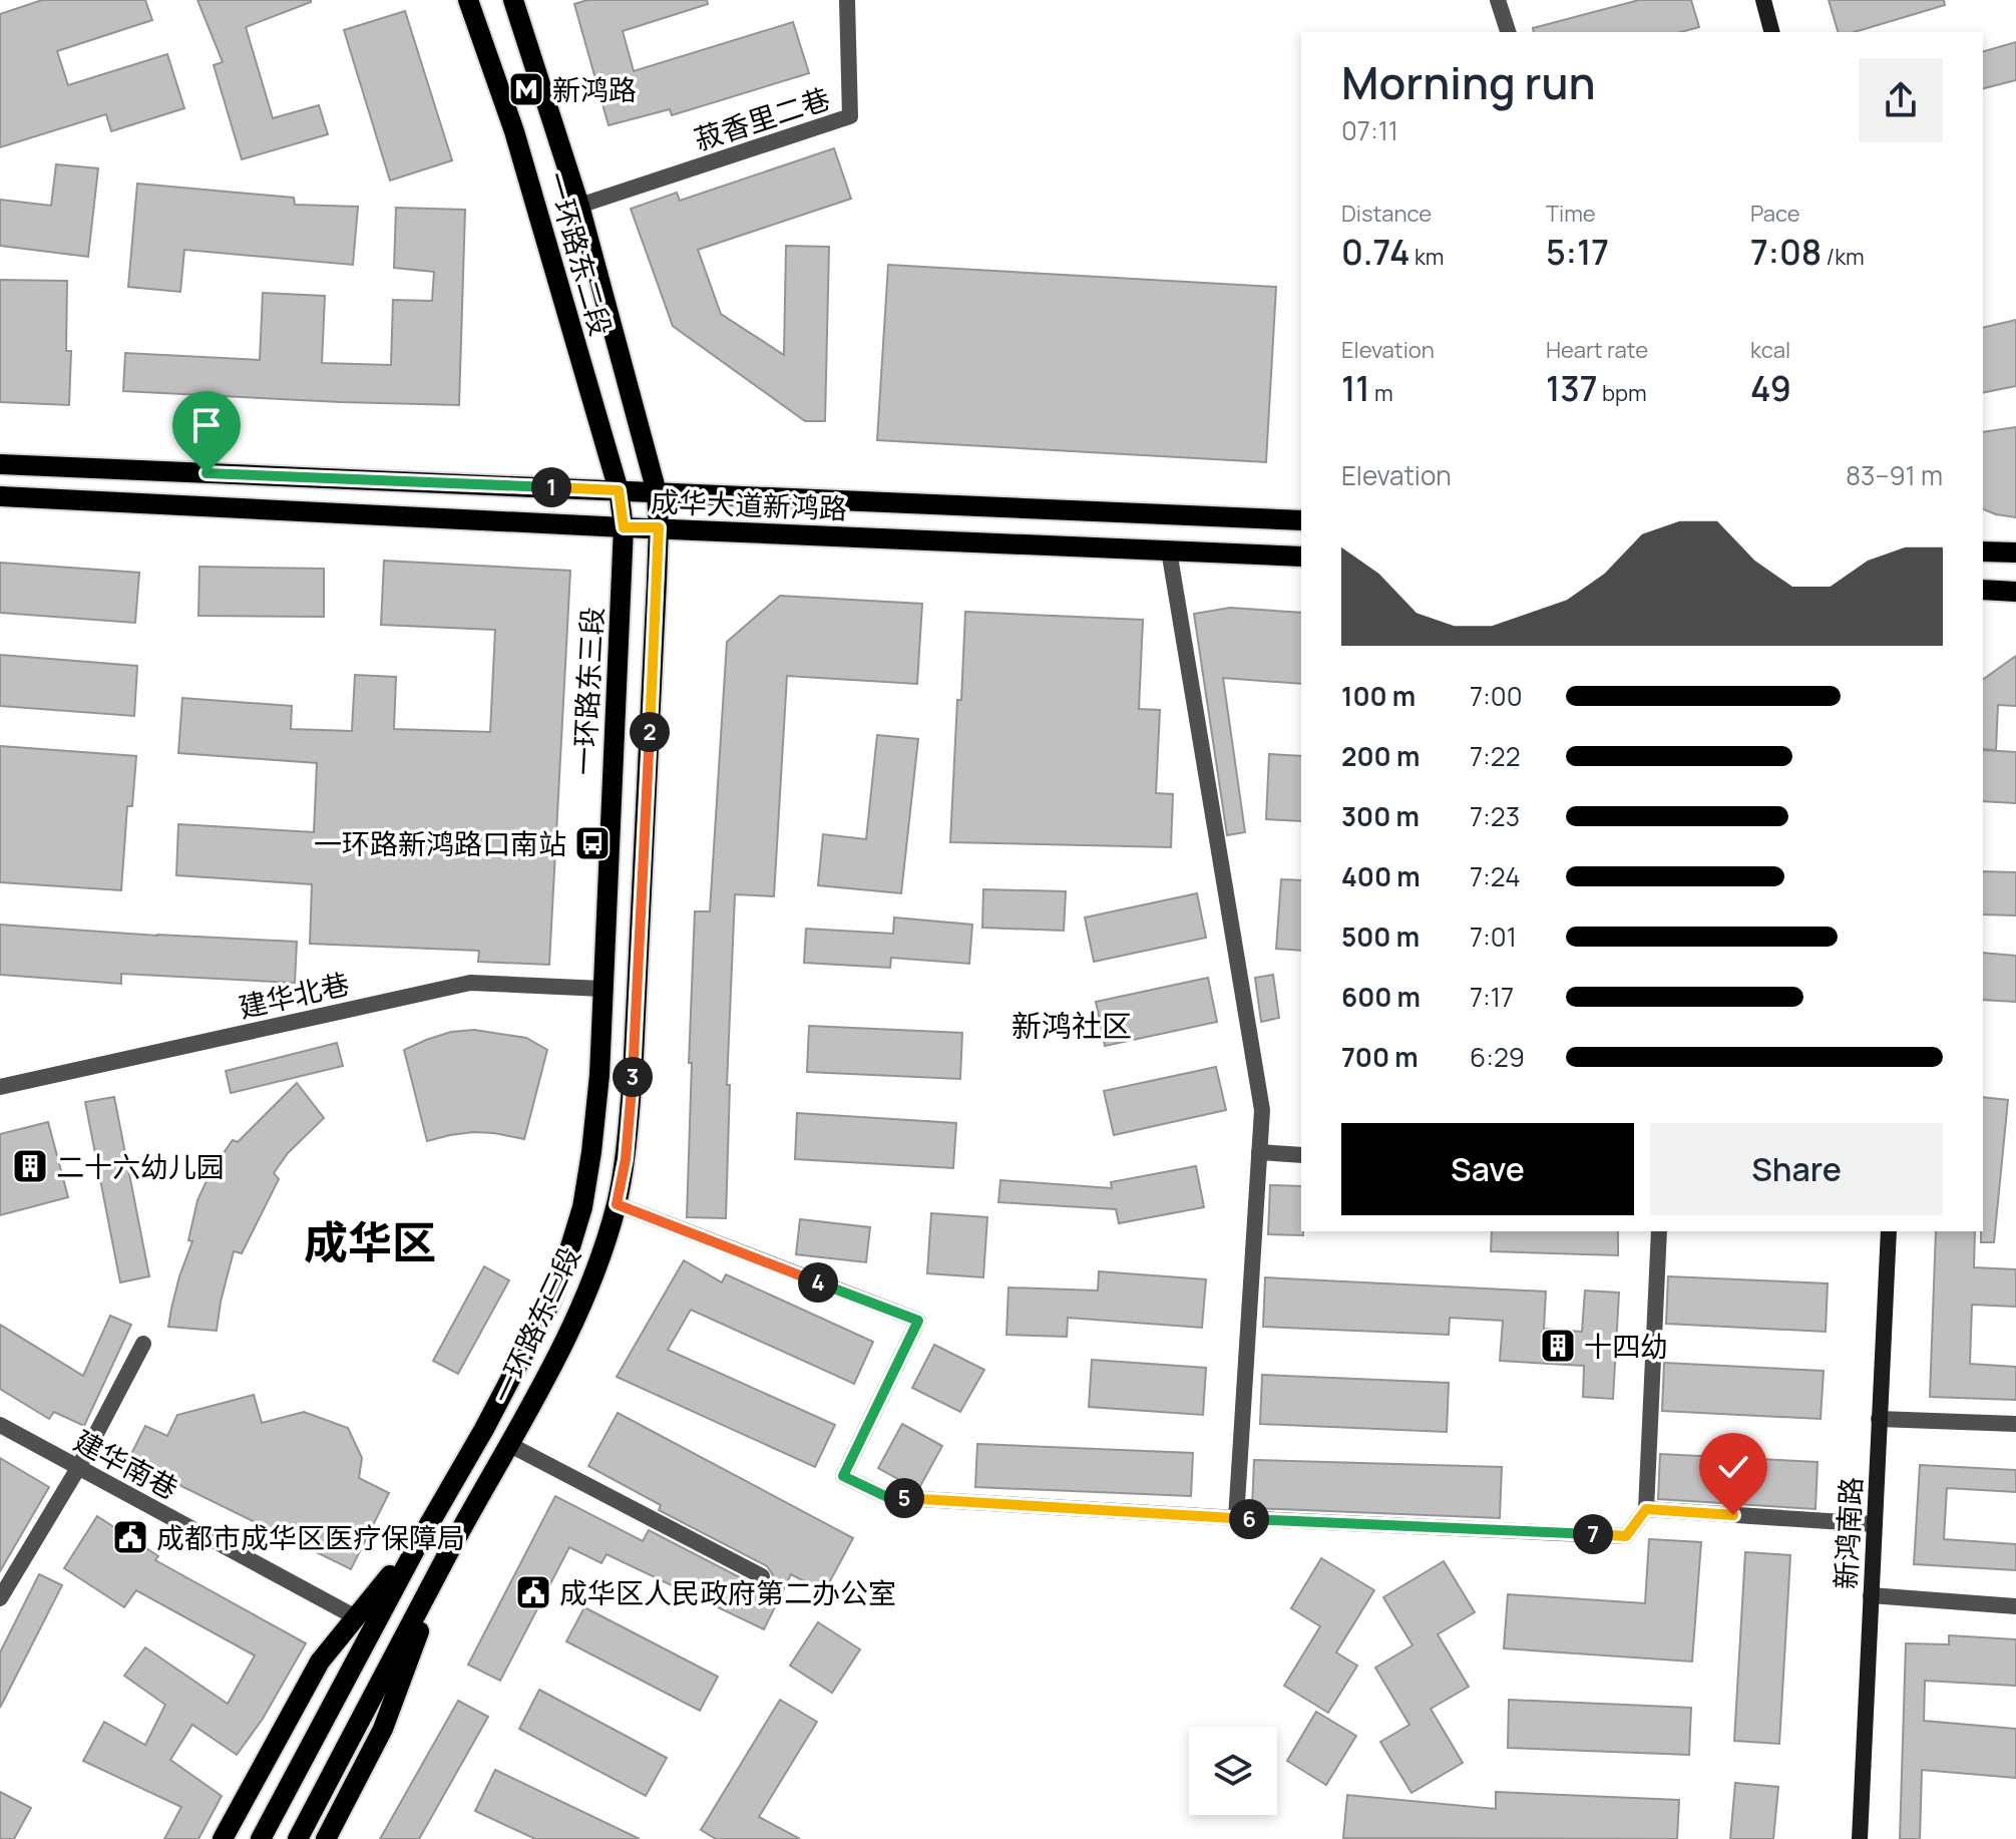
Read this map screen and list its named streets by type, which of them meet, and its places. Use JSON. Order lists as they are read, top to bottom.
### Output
{
  "streets": {
    "main road": ["一环路东二段", "成华大道新鸿路", "一环路东三段"],
    "street": [
      "菽香里二巷",
      "建华北巷",
      "建华南巷",
      "新鸿南路"
    ]
  },
  "crossings": [
    ["菽香里二巷", "一环路东二段"],
    ["一环路东二段", "成华大道新鸿路"],
    ["一环路东二段", "一环路东三段"],
    ["成华大道新鸿路", "一环路东三段"],
    ["一环路东三段", "建华北巷"]
  ],
  "districts": ["新鸿社区", "成华区"],
  "places": {
    "metro station": ["新鸿路"],
    "bus stop": ["一环路新鸿路口南站"],
    "building": ["二十六幼儿园", "十四幼"],
    "public building": ["成都市成华区医疗保障局", "成华区人民政府第二办公室"]
  },
  "page": {
    "heading": ["Morning run", "07:11"],
    "stats": [
      ["Distance", "0.74 km"],
      ["Time", "5:17"],
      ["Pace", "7:08 /km"],
      ["Elevation", "11 m"],
      ["Heart rate", "137 bpm"],
      ["kcal", "49"]
    ],
    "chart": ["Elevation", "83–91 m"],
    "pins": [
      "1",
      "2",
      "3",
      "4",
      "5",
      "6",
      "7"
    ],
    "list": [
      {
        "name": "100 m",
        "note": "7:00"
      },
      {
        "name": "200 m",
        "note": "7:22"
      },
      {
        "name": "300 m",
        "note": "7:23"
      },
      {
        "name": "400 m",
        "note": "7:24"
      },
      {
        "name": "500 m",
        "note": "7:01"
      },
      {
        "name": "600 m",
        "note": "7:17"
      },
      {
        "name": "700 m",
        "note": "6:29"
      }
    ],
    "buttons": ["Save", "Share"]
  }
}
